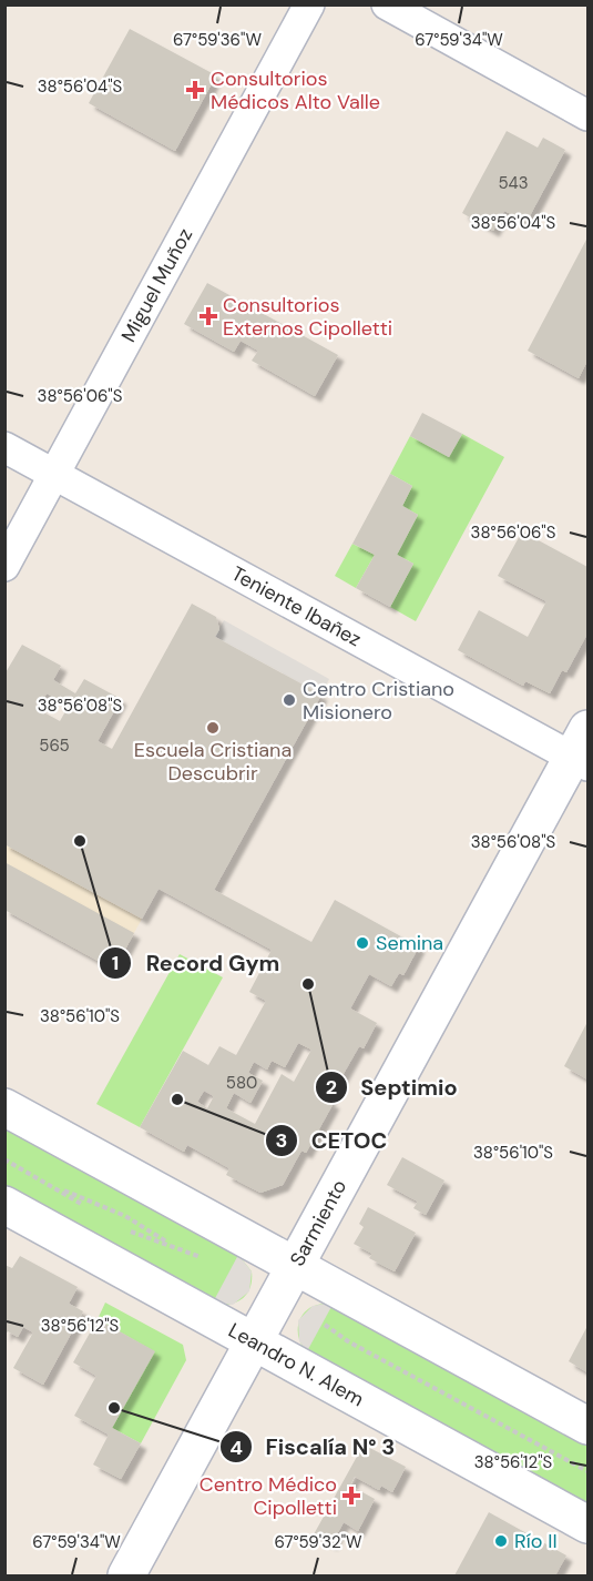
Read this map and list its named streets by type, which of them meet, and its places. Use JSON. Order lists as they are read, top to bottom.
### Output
{
  "streets": {
    "main road": ["Sarmiento", "Leandro N. Alem"],
    "street": ["Miguel Muñoz", "Teniente Ibañez"]
  },
  "crossings": [
    ["Miguel Muñoz", "Teniente Ibañez"],
    ["Teniente Ibañez", "Sarmiento"],
    ["Sarmiento", "Leandro N. Alem"]
  ],
  "places": {
    "health": ["Consultorios Médicos Alto Valle", "Consultorios Externos Cipolletti", "Centro Médico Cipolletti"],
    "other": [
      "Centro Cristiano Misionero",
      "Escuela Cristiana Descubrir",
      "Record Gym",
      "Semina",
      "Septimio",
      "CETOC",
      "Fiscalía N° 3",
      "Río II"
    ]
  },
  "house_numbers": ["543", "565", "580"],
  "coordinates": [
    "67°59'36\"W",
    "67°59'34\"W",
    "38°56'04\"S",
    "38°56'06\"S",
    "38°56'08\"S",
    "38°56'10\"S",
    "38°56'12\"S",
    "67°59'32\"W"
  ]
}
